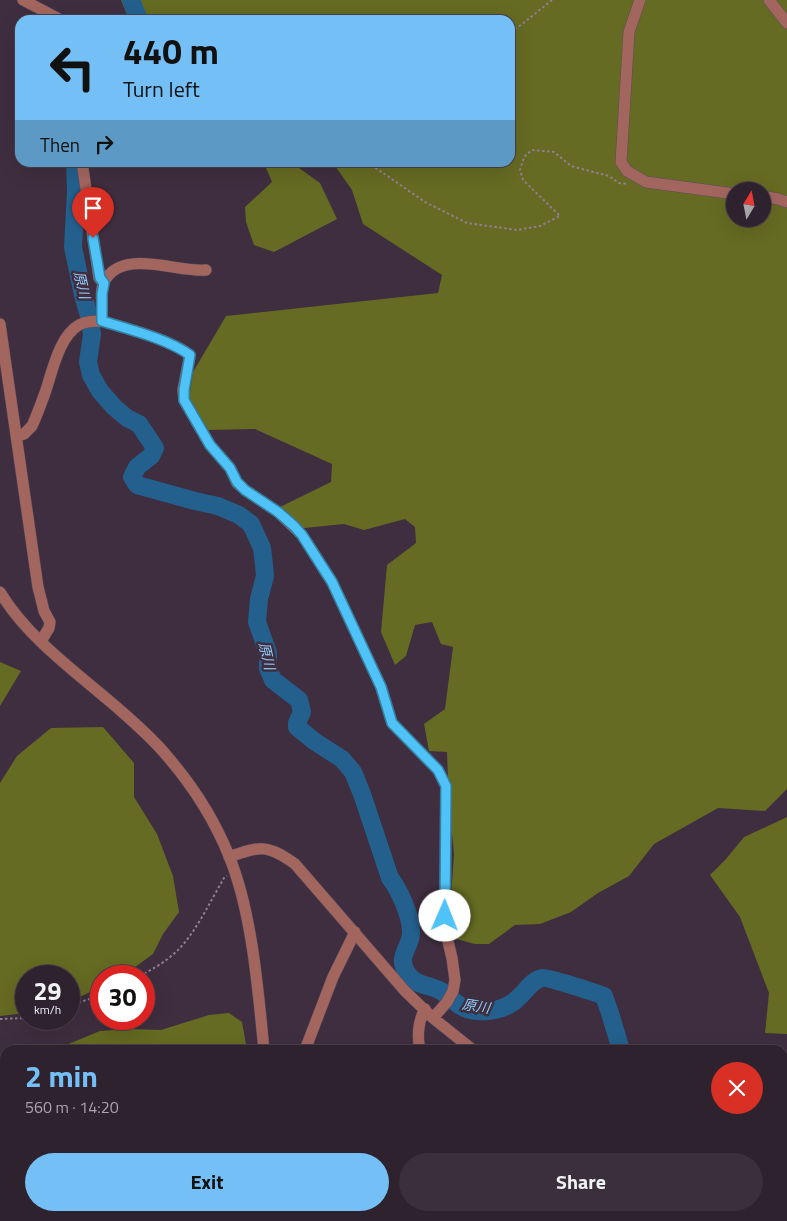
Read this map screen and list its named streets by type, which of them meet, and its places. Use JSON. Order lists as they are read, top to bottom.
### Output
{
  "water": ["原川"],
  "north": "top",
  "page": {
    "turn": ["440 m", "Turn left"],
    "then": "Then",
    "speed": "29 km/h",
    "limit": "30",
    "heading": ["2 min", "560 m · 14:20"],
    "buttons": ["Exit", "Share"]
  }
}
